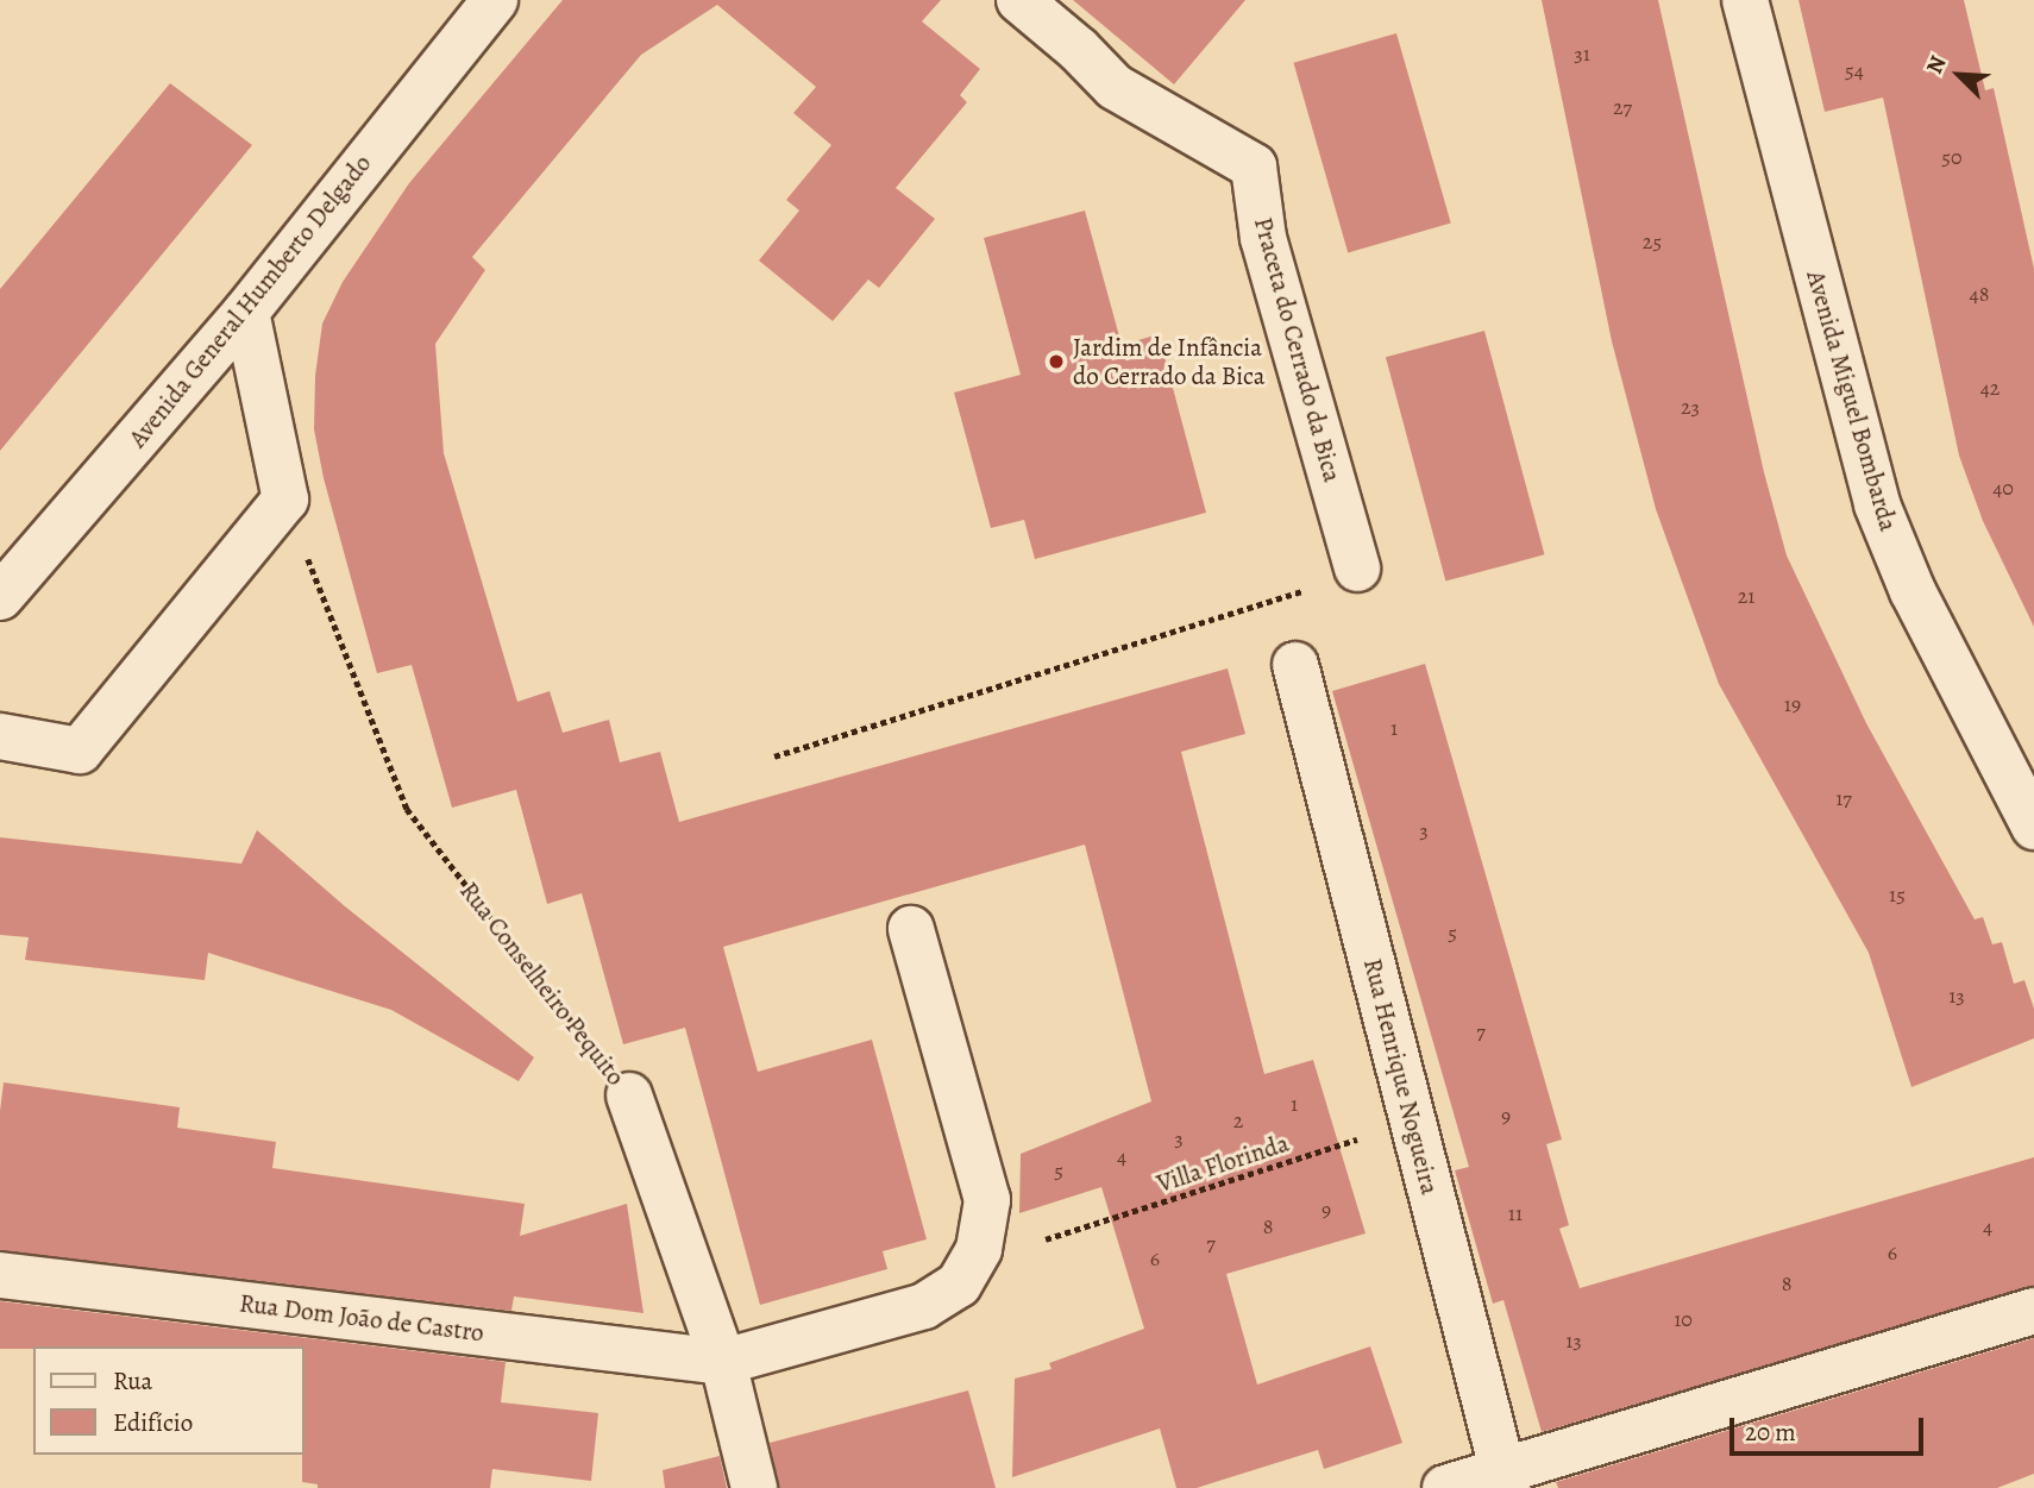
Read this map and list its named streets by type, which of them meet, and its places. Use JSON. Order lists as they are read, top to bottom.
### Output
{
  "streets": {
    "street": [
      "Avenida General Humberto Delgado",
      "Praceta do Cerrado da Bica",
      "Avenida Miguel Bombarda",
      "Rua Conselheiro Pequito",
      "Rua Henrique Nogueira",
      "Rua Dom João de Castro"
    ],
    "path": ["Villa Florinda"]
  },
  "crossings": [
    ["Rua Conselheiro Pequito", "Rua Dom João de Castro"],
    ["Rua Henrique Nogueira", "Villa Florinda"]
  ],
  "places": ["Jardim de Infância do Cerrado da Bica"],
  "house_numbers": [
    "31",
    "54",
    "27",
    "50",
    "25",
    "48",
    "42",
    "23",
    "40",
    "21",
    "19",
    "1",
    "17",
    "3",
    "15",
    "5",
    "13",
    "7",
    "1",
    "9",
    "2",
    "3",
    "4",
    "5",
    "9",
    "11",
    "8",
    "4",
    "7",
    "6",
    "6",
    "8",
    "10",
    "13"
  ],
  "legend": ["Rua", "Edifício"],
  "scale_bar": "20 m",
  "north": "top left"
}
